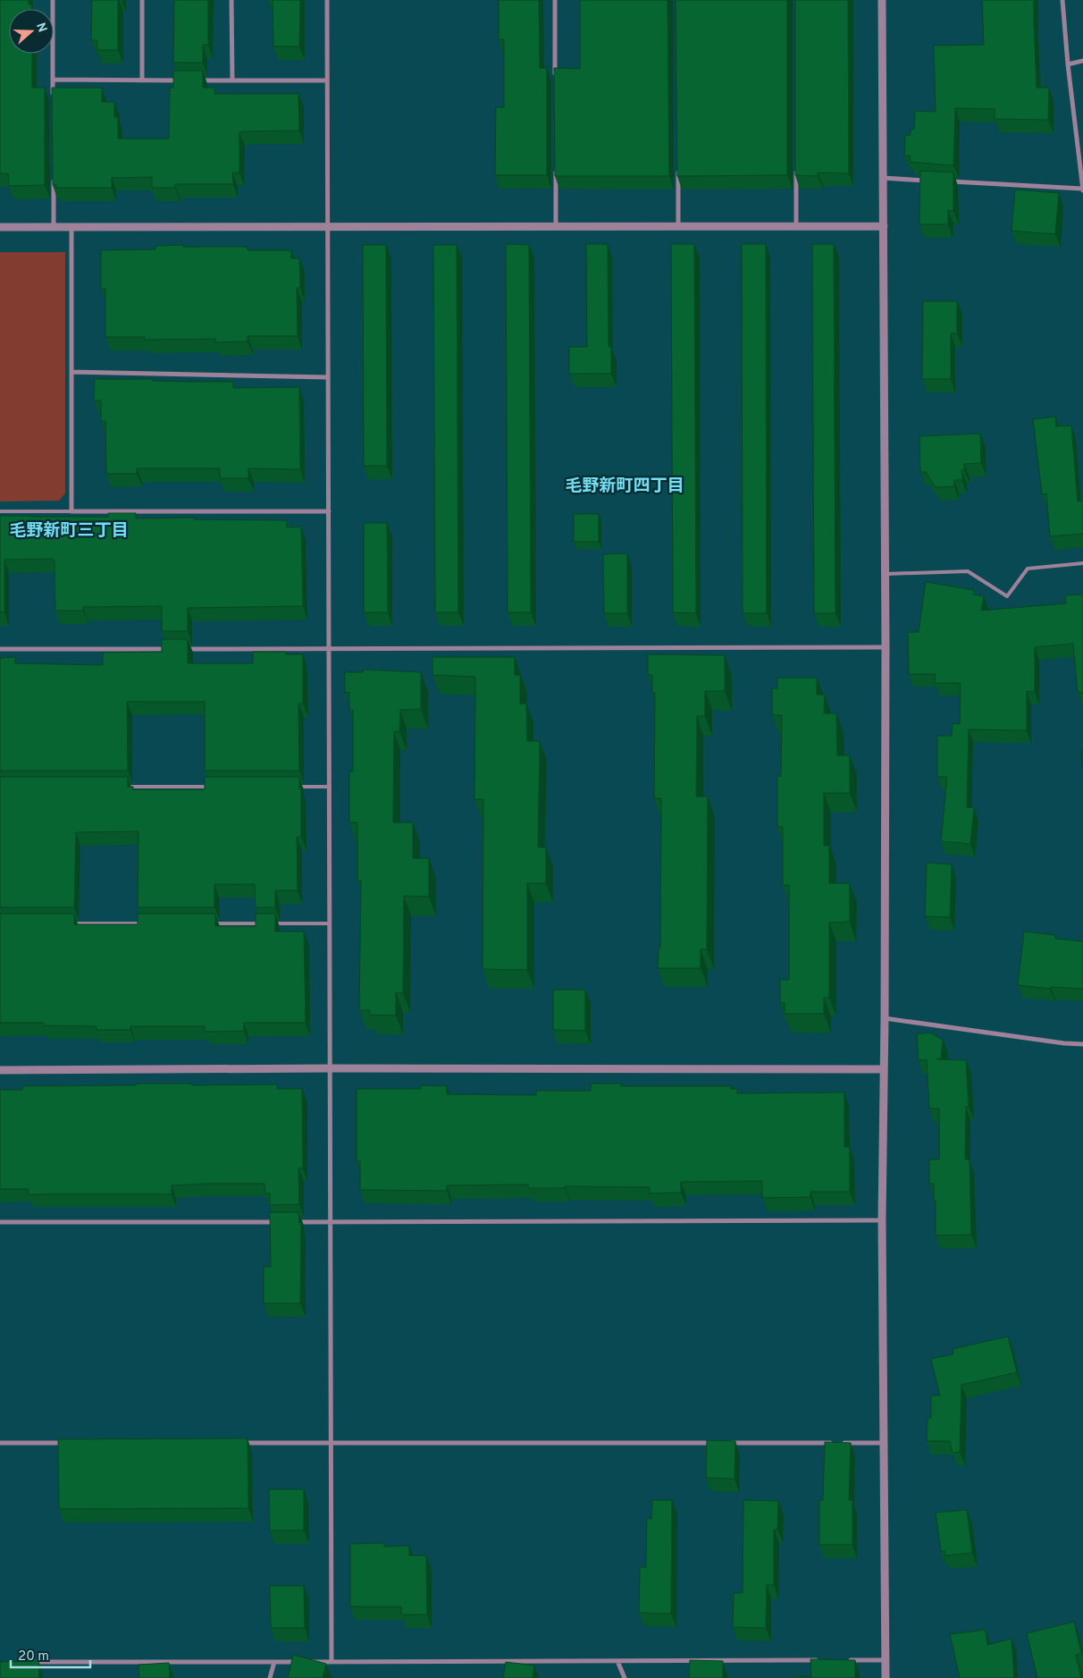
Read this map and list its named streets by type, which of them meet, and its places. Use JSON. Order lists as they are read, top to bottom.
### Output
{
  "districts": ["毛野新町四丁目", "毛野新町三丁目"],
  "scale_bar": "20 m",
  "north": "right"
}
